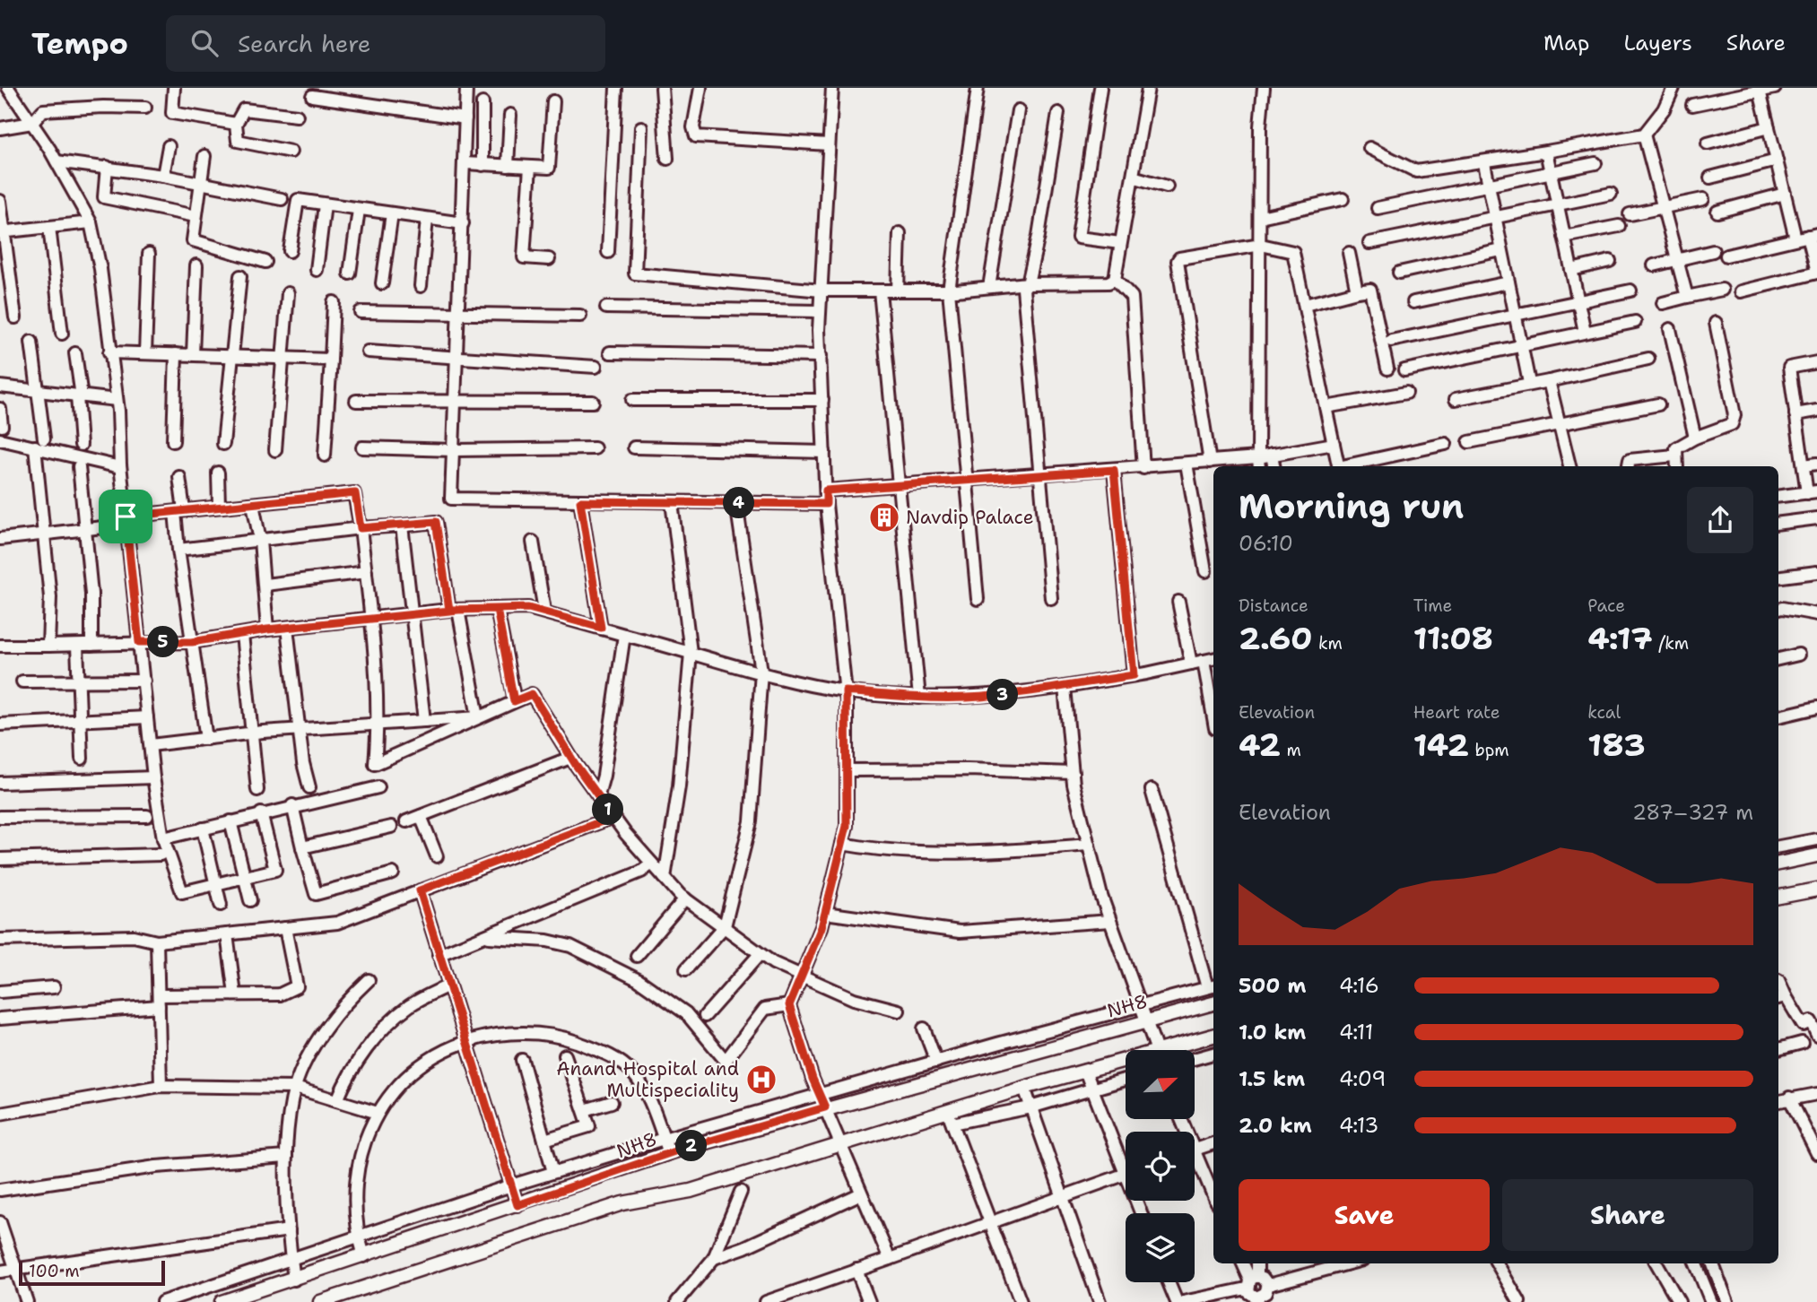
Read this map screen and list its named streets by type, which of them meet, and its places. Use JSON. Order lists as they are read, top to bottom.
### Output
{
  "streets": {
    "main road": ["NH8"]
  },
  "places": {
    "building": ["Navdip Palace"],
    "hospital": ["Anand Hospital and Multispeciality"]
  },
  "scale_bar": "100 m",
  "north": "top right",
  "page": {
    "header": "Tempo",
    "search": "Search here",
    "nav": ["Map", "Layers", "Share"],
    "heading": ["Morning run", "06:10"],
    "pins": [
      "4",
      "5",
      "3",
      "1",
      "2"
    ],
    "stats": [
      ["Distance", "2.60 km"],
      ["Time", "11:08"],
      ["Pace", "4:17 /km"],
      ["Elevation", "42 m"],
      ["Heart rate", "142 bpm"],
      ["kcal", "183"]
    ],
    "chart": ["Elevation", "287–327 m"],
    "list": [
      {
        "name": "500 m",
        "note": "4:16"
      },
      {
        "name": "1.0 km",
        "note": "4:11"
      },
      {
        "name": "1.5 km",
        "note": "4:09"
      },
      {
        "name": "2.0 km",
        "note": "4:13"
      }
    ],
    "buttons": ["Save", "Share"],
    "scale": "100 m"
  }
}
